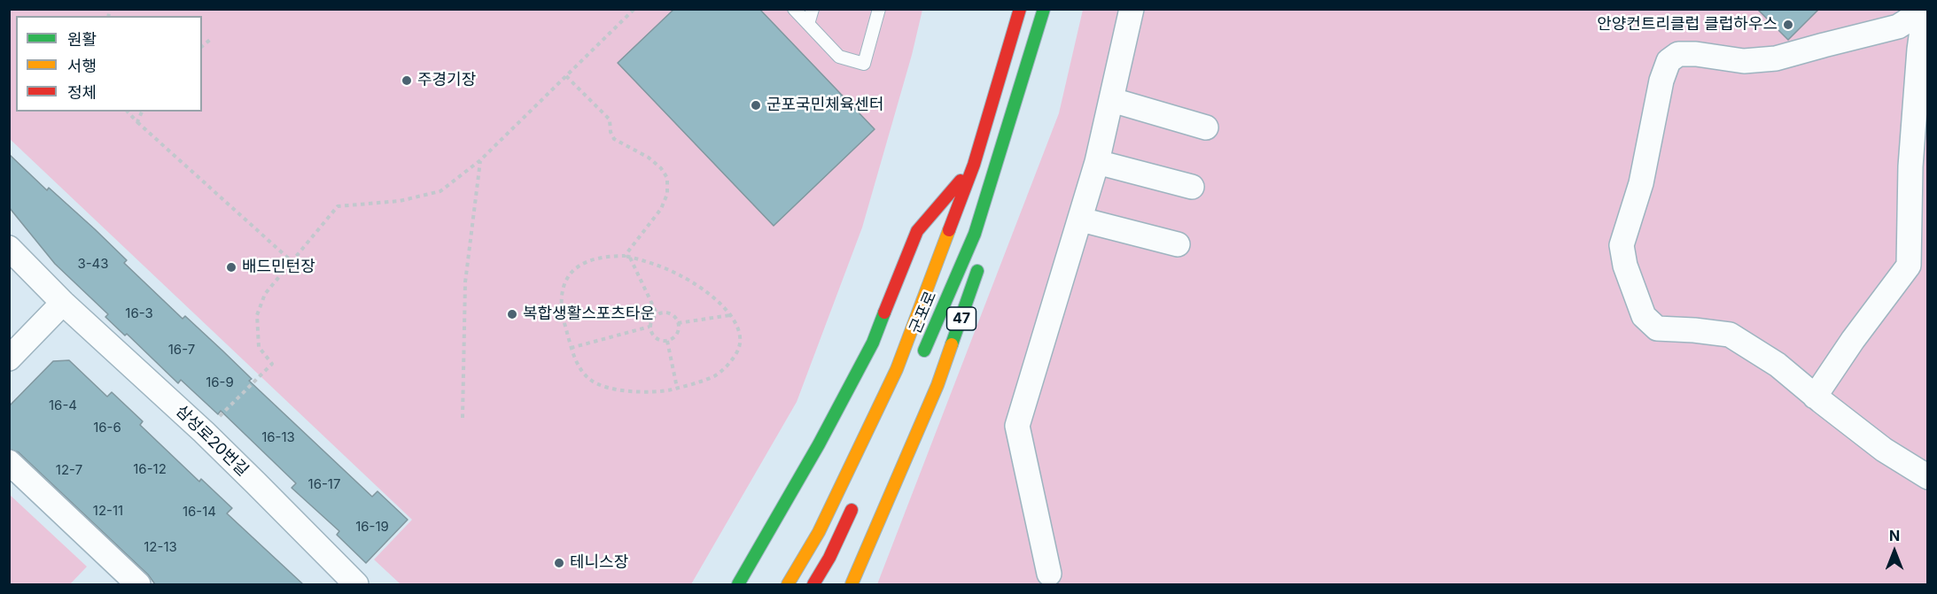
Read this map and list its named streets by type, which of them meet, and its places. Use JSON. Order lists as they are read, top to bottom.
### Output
{
  "streets": {
    "main road": ["군포로", "47"],
    "street": ["삼성로20번길"]
  },
  "places": [
    "안양컨트리클럽 클럽하우스",
    "주경기장",
    "군포국민체육센터",
    "배드민턴장",
    "복합생활스포츠타운",
    "테니스장"
  ],
  "house_numbers": [
    "3-43",
    "16-3",
    "16-7",
    "16-9",
    "16-4",
    "16-6",
    "16-13",
    "16-12",
    "12-7",
    "16-17",
    "12-11",
    "16-14",
    "16-19",
    "12-13"
  ],
  "legend": ["원활", "서행", "정체"],
  "north": "top"
}
